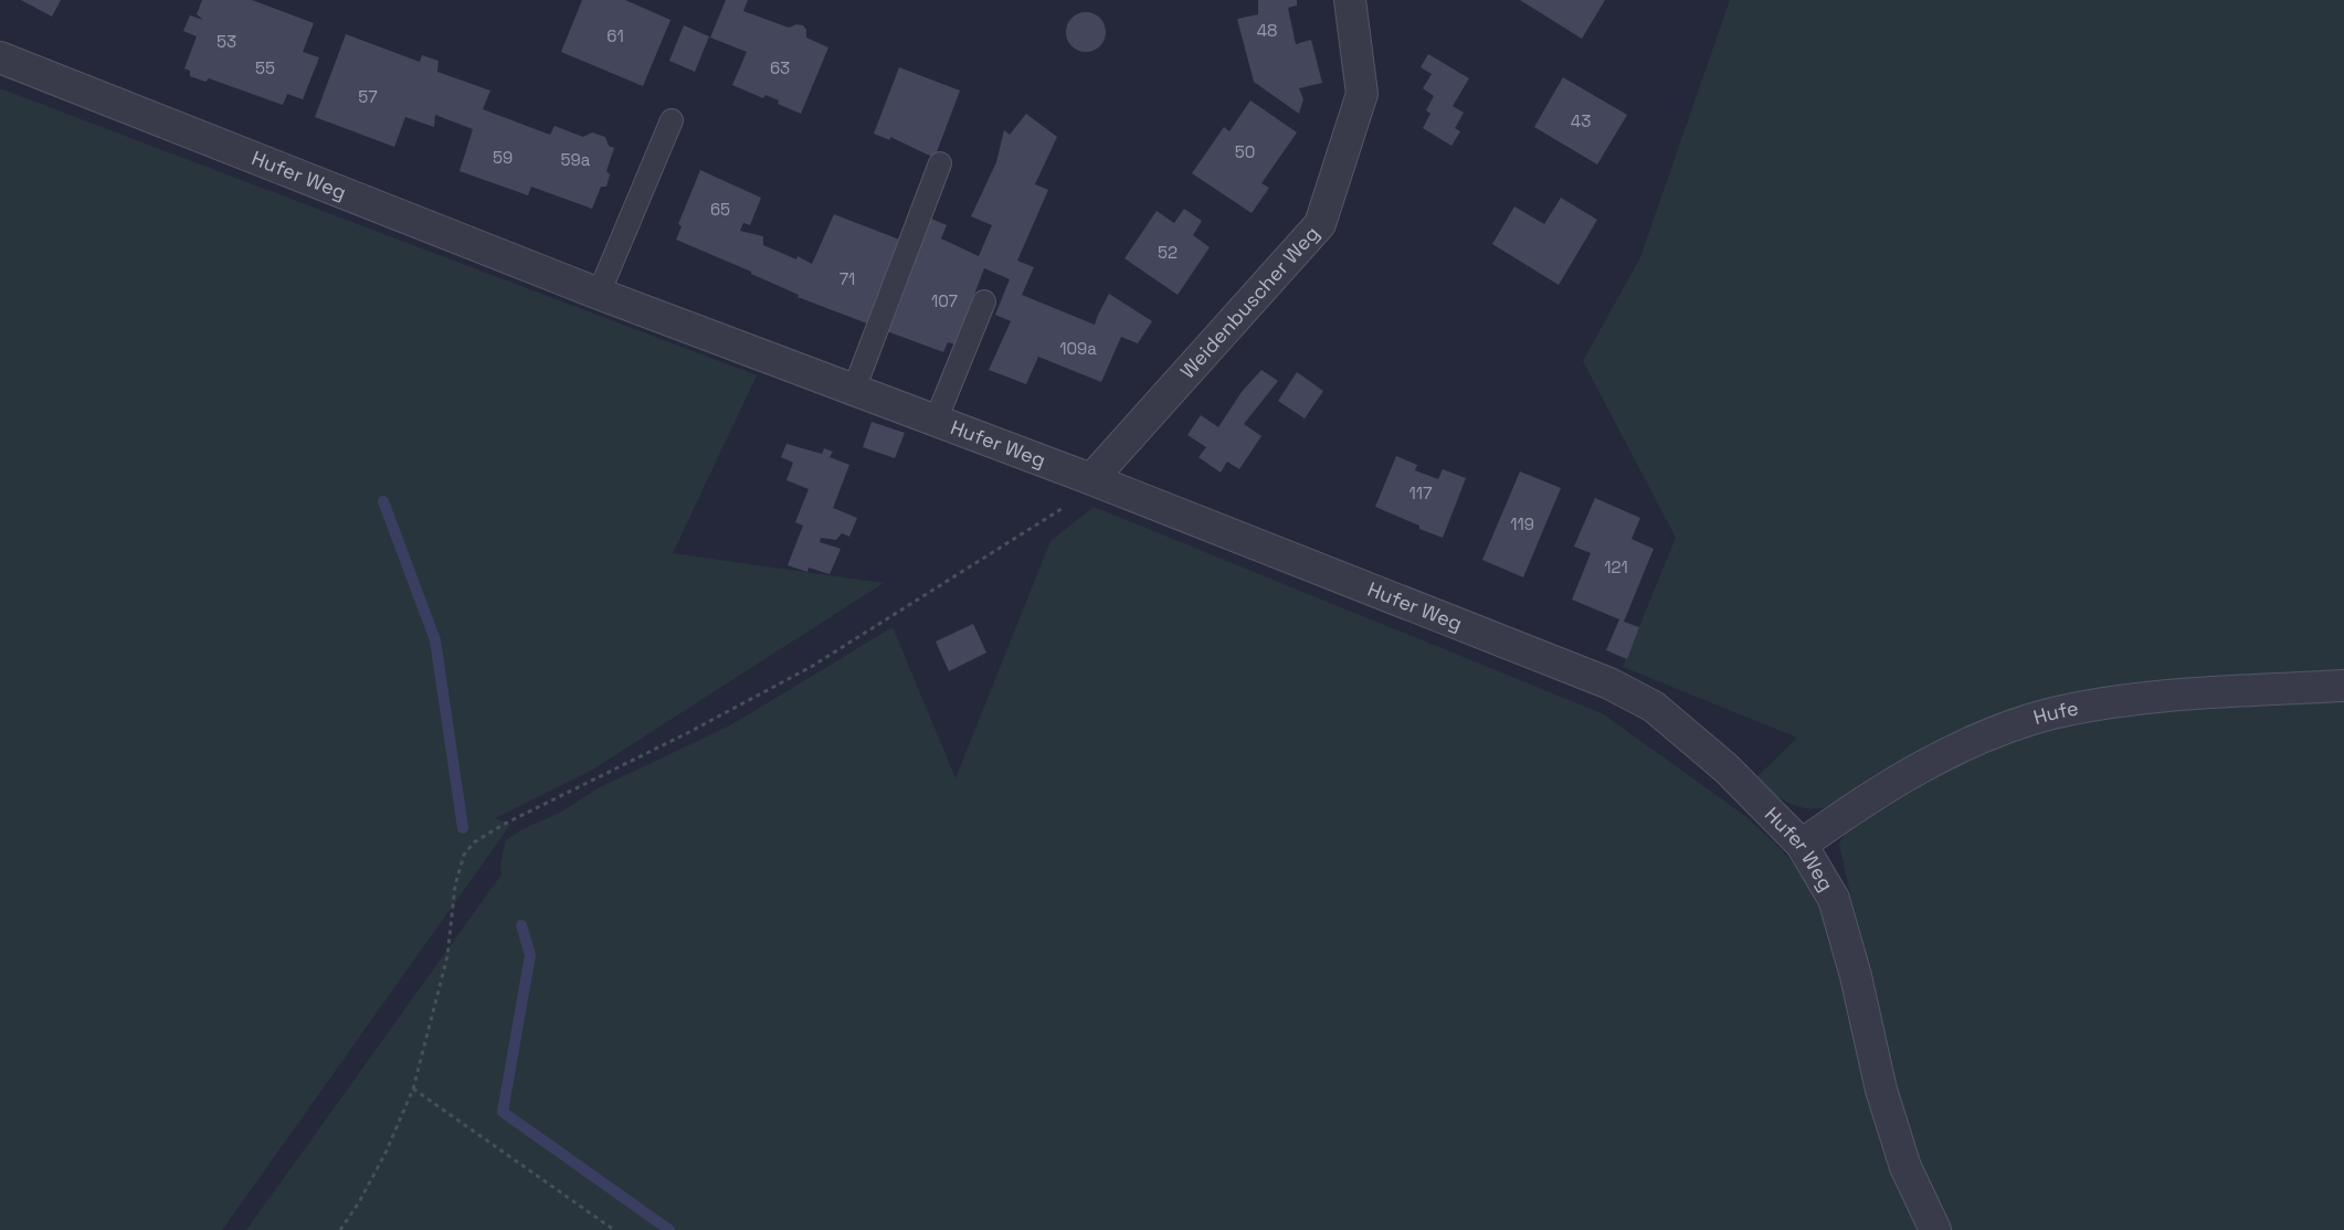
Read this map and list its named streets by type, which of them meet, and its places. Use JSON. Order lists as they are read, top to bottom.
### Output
{
  "streets": {
    "street": ["Hufer Weg", "Weidenbuscher Weg", "Hufe"]
  },
  "crossings": [
    ["Hufer Weg", "Weidenbuscher Weg"],
    ["Hufer Weg", "Hufe"]
  ],
  "house_numbers": [
    "48",
    "61",
    "53",
    "55",
    "63",
    "57",
    "43",
    "50",
    "59",
    "59a",
    "65",
    "52",
    "71",
    "107",
    "109a",
    "117",
    "119",
    "121"
  ]
}
